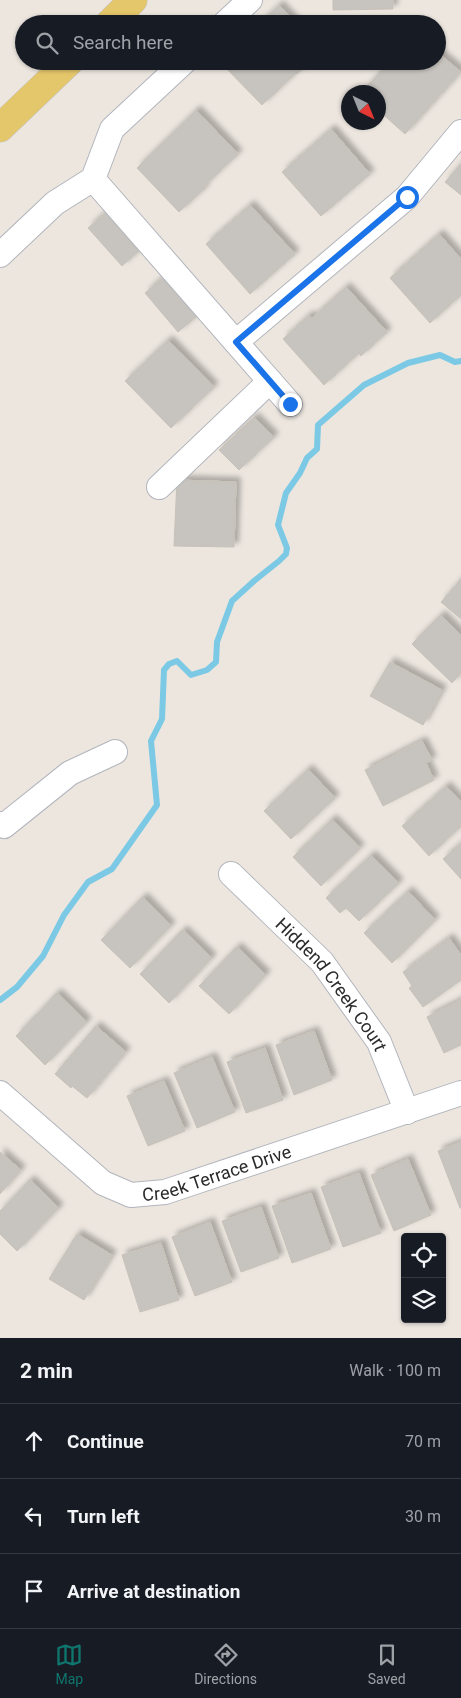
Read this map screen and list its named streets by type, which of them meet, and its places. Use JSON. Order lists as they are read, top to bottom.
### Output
{
  "streets": {
    "street": ["Hiddend Creek Court", "Creek Terrace Drive"]
  },
  "crossings": [
    ["Hiddend Creek Court", "Creek Terrace Drive"]
  ],
  "north": "bottom right",
  "page": {
    "search": "Search here",
    "heading": ["2 min", "Walk · 100 m"],
    "list": [
      ["Continue", "70 m"],
      ["Turn left", "30 m"],
      "Arrive at destination"
    ],
    "nav": ["Map", "Directions", "Saved"]
  }
}
